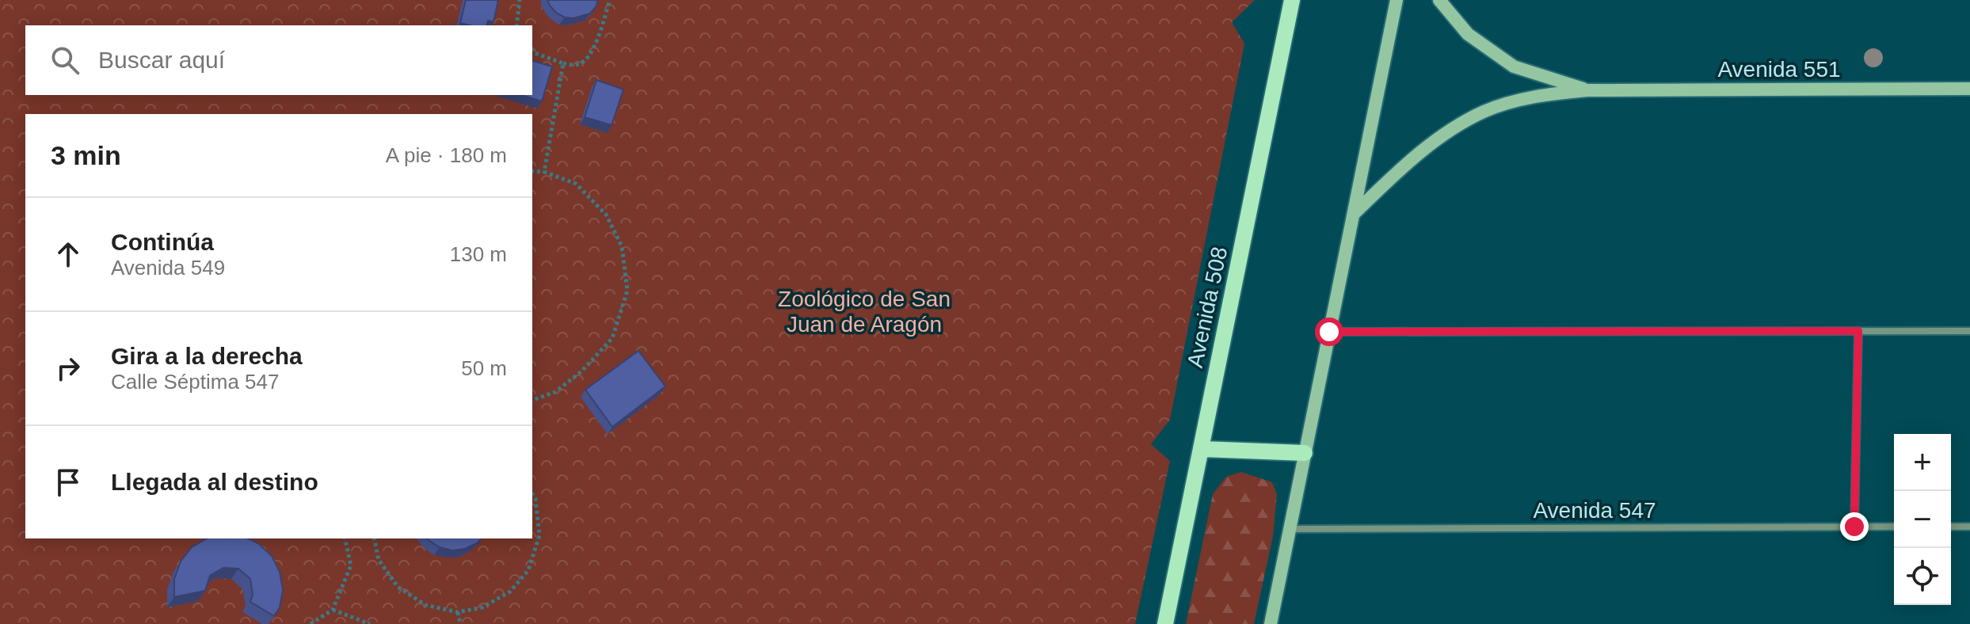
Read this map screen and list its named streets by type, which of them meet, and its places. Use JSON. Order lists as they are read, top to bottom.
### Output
{
  "streets": {
    "main road": ["Avenida 508"],
    "street": ["Avenida 551", "Avenida 547"]
  },
  "parks": ["Zoológico de San Juan de Aragón"],
  "page": {
    "search": "Buscar aquí",
    "heading": ["3 min", "A pie · 180 m"],
    "list": [
      ["Continúa", "Avenida 549", "130 m"],
      ["Gira a la derecha", "Calle Séptima 547", "50 m"],
      "Llegada al destino"
    ],
    "map_buttons": ["+", "−"]
  }
}
